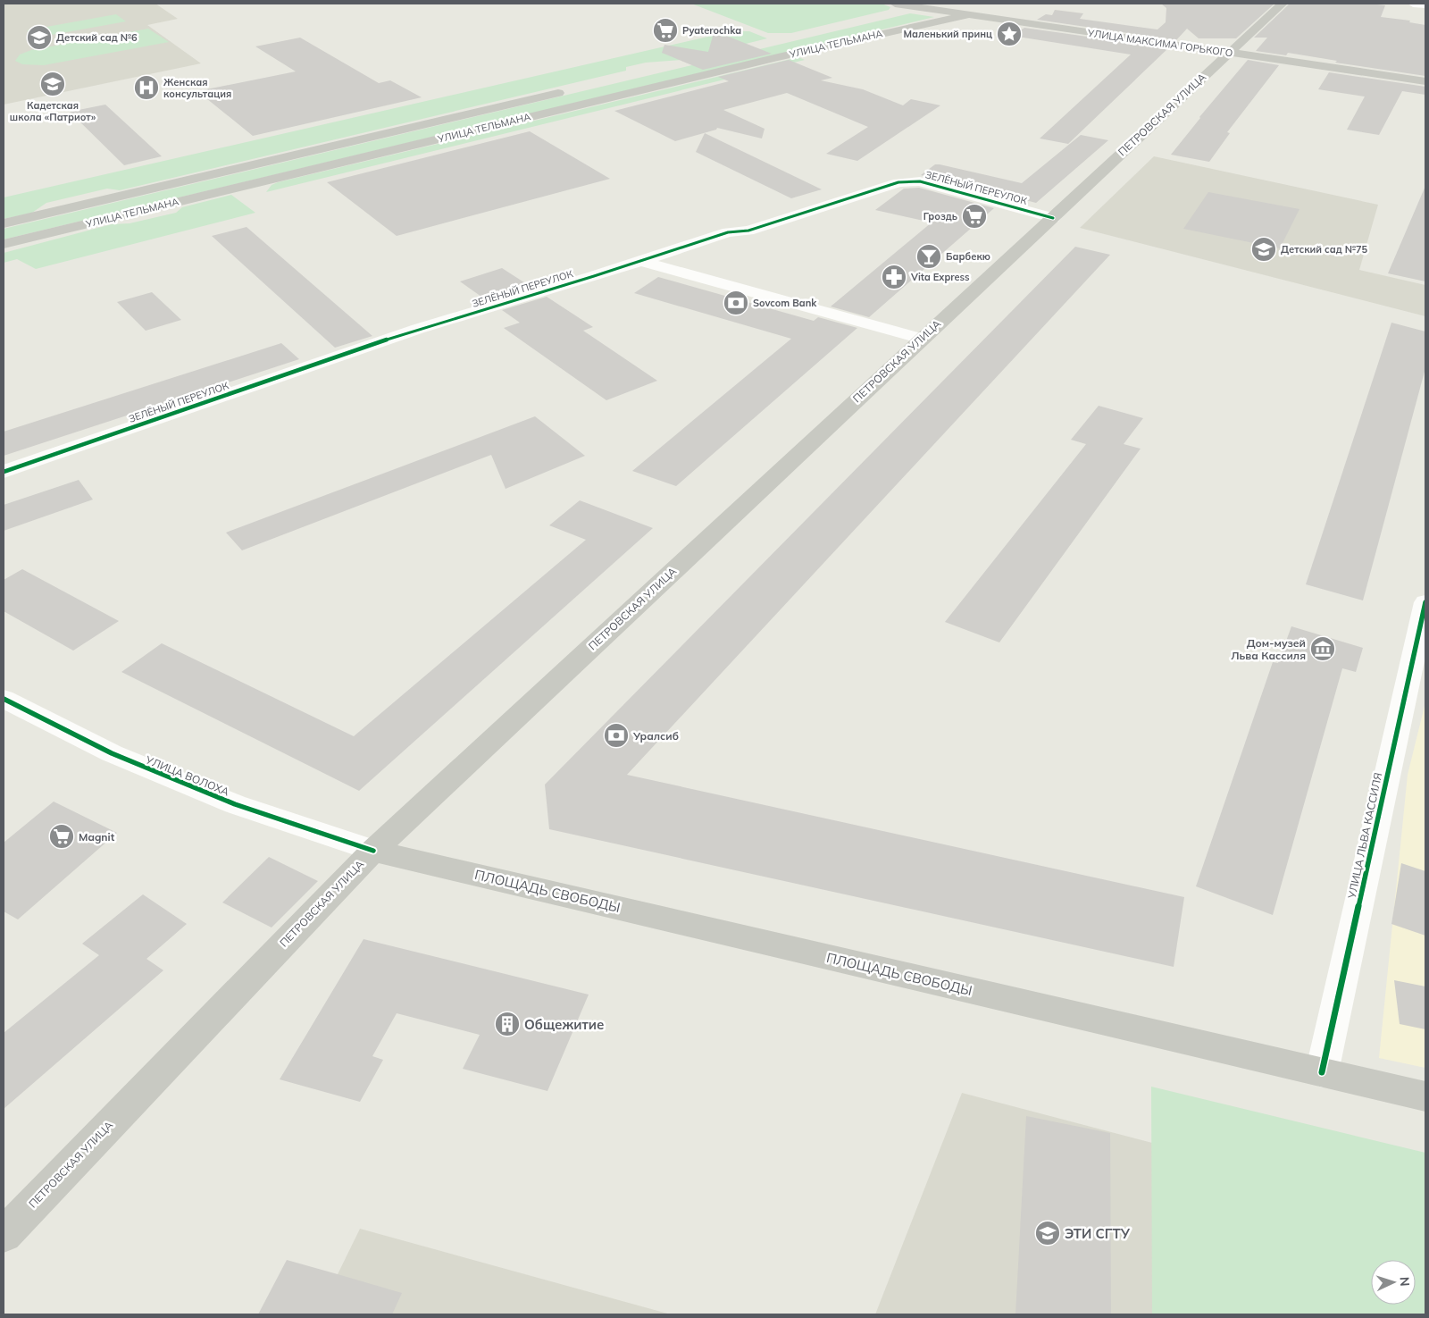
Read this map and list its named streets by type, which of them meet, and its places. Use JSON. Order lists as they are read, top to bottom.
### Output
{
  "streets": {
    "main road": [
      "УЛИЦА МАКСИМА ГОРЬКОГО",
      "УЛИЦА ТЕЛЬМАНА",
      "ПЕТРОВСКАЯ УЛИЦА",
      "ПЛОЩАДЬ СВОБОДЫ"
    ],
    "street": ["ЗЕЛЁНЫЙ ПЕРЕУЛОК", "УЛИЦА ВОЛОХА", "УЛИЦА ЛЬВА КАССИЛЯ"]
  },
  "crossings": [
    ["УЛИЦА МАКСИМА ГОРЬКОГО", "УЛИЦА ТЕЛЬМАНА"],
    ["УЛИЦА МАКСИМА ГОРЬКОГО", "ПЕТРОВСКАЯ УЛИЦА"],
    ["ПЕТРОВСКАЯ УЛИЦА", "ЗЕЛЁНЫЙ ПЕРЕУЛОК"],
    ["ПЕТРОВСКАЯ УЛИЦА", "УЛИЦА ВОЛОХА"],
    ["ПЕТРОВСКАЯ УЛИЦА", "ПЛОЩАДЬ СВОБОДЫ"],
    ["УЛИЦА ВОЛОХА", "ПЛОЩАДЬ СВОБОДЫ"],
    ["УЛИЦА ЛЬВА КАССИЛЯ", "ПЛОЩАДЬ СВОБОДЫ"]
  ],
  "places": {
    "supermarket": ["Pyaterochka", "Гроздь", "Magnit"],
    "place": ["Маленький принц"],
    "school or university": [
      "Детский сад №6",
      "Кадетская школа «Патриот»",
      "Детский сад №75",
      "ЭТИ СГТУ"
    ],
    "hospital": ["Женская консультация"],
    "bar": ["Барбекю"],
    "pharmacy": ["Vita Express"],
    "bank": ["Sovcom Bank", "Уралсиб"],
    "museum": ["Дом-музей Льва Кассиля"],
    "building": ["Общежитие"]
  },
  "north": "right"
}
